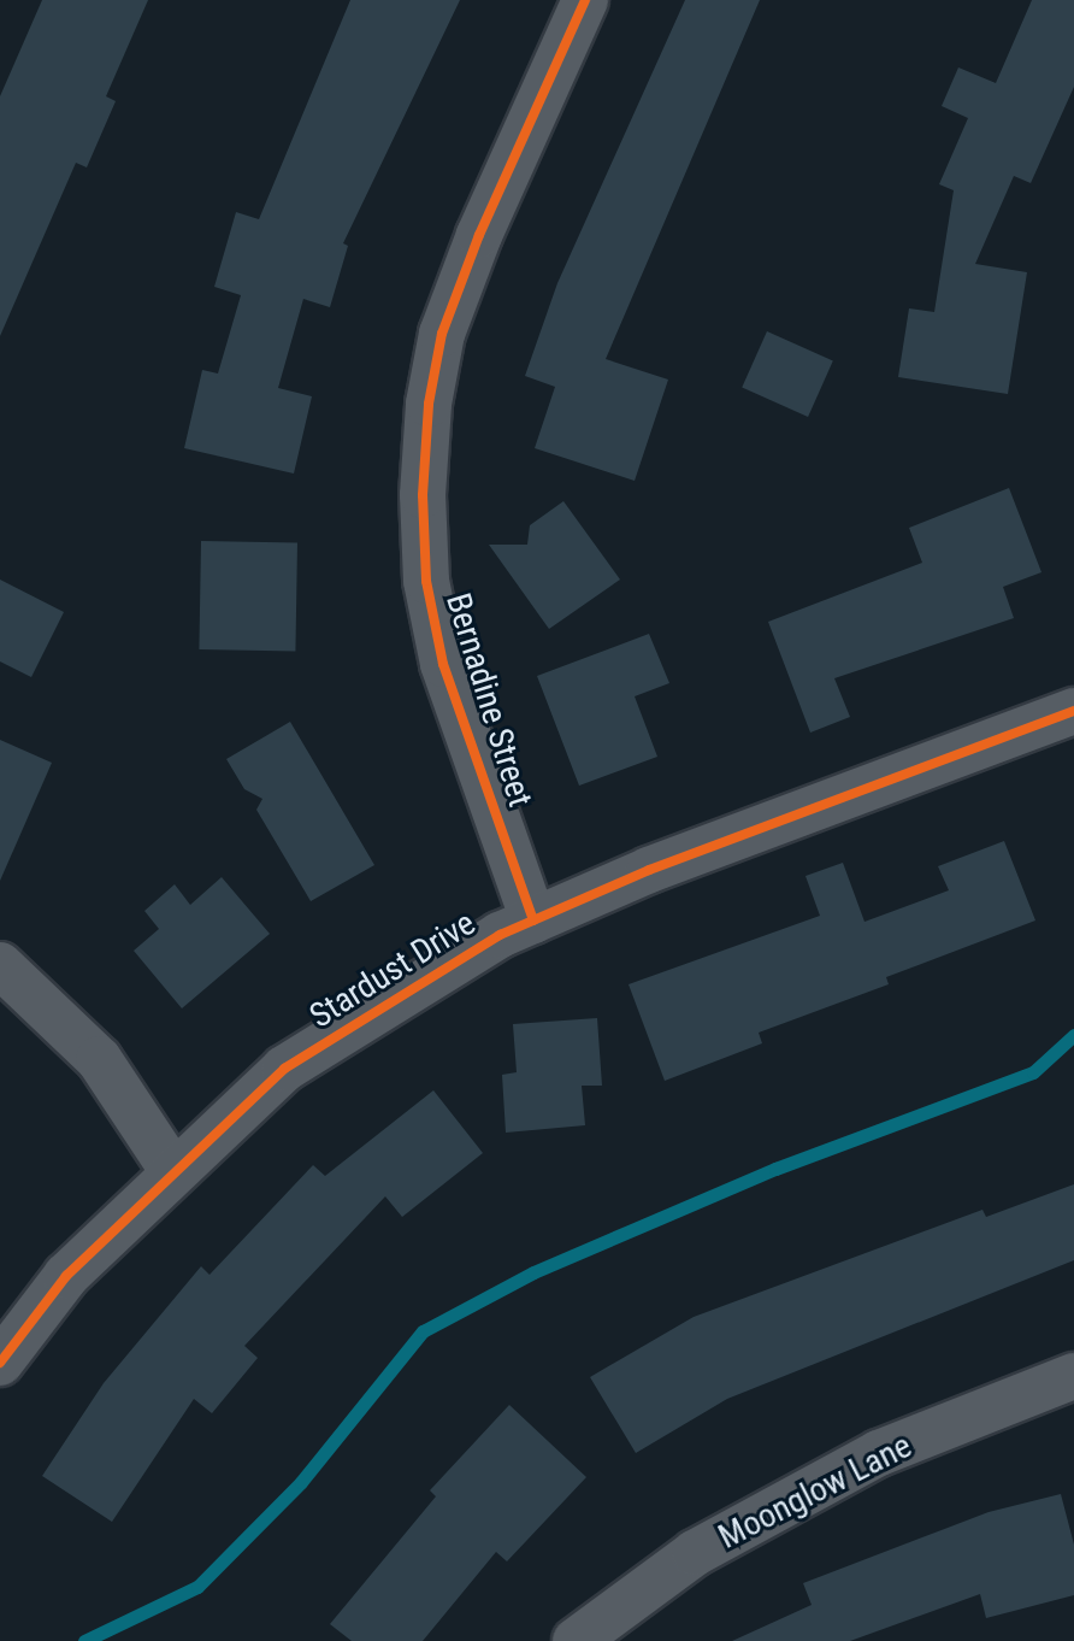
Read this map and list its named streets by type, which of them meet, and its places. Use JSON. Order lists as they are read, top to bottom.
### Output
{
  "streets": {
    "street": ["Bernadine Street", "Stardust Drive", "Moonglow Lane"]
  },
  "crossings": [
    ["Bernadine Street", "Stardust Drive"]
  ]
}
